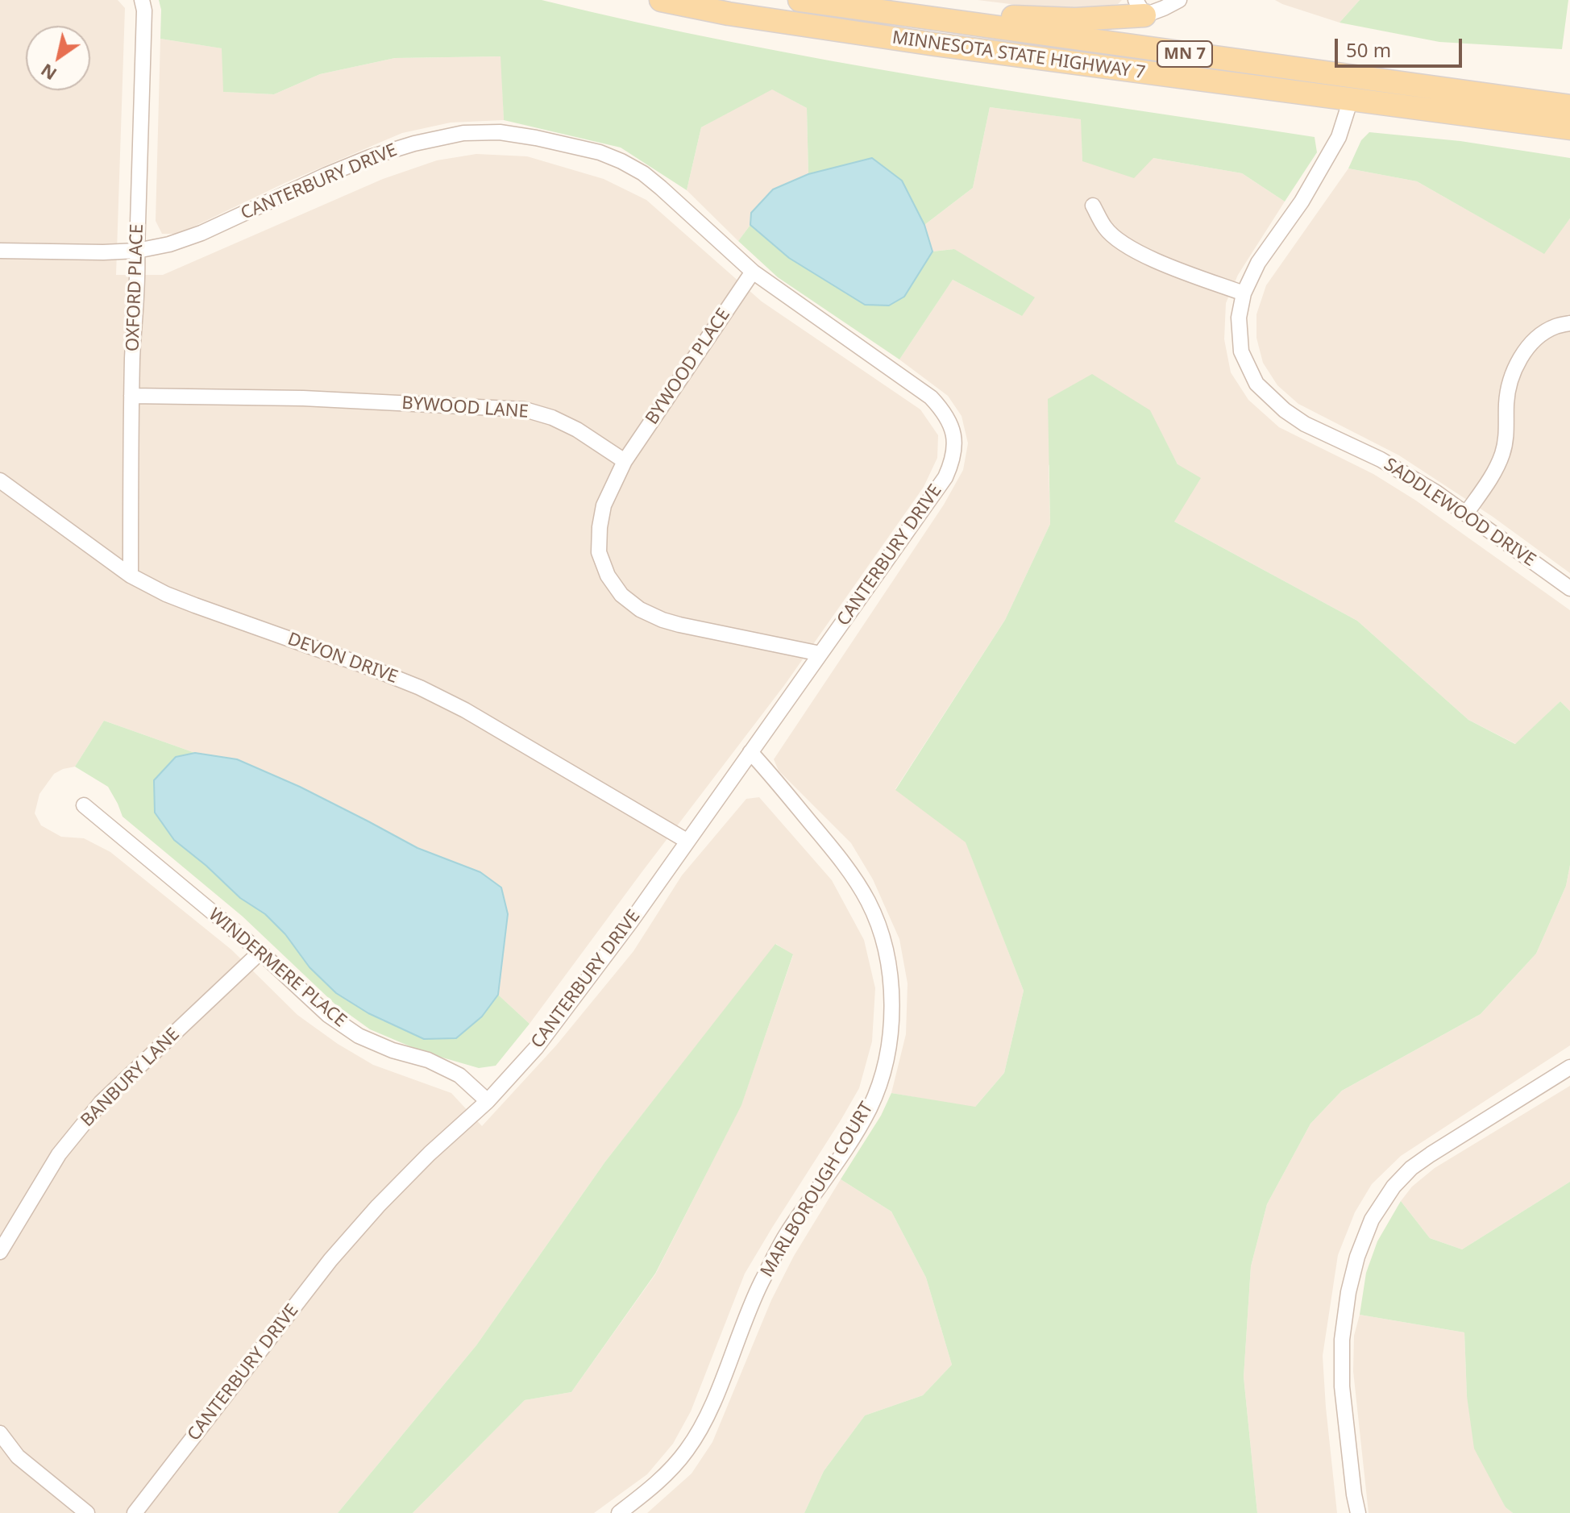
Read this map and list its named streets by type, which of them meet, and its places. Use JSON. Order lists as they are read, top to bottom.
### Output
{
  "streets": {
    "main road": ["MN 7", "MINNESOTA STATE HIGHWAY 7"],
    "street": [
      "CANTERBURY DRIVE",
      "OXFORD PLACE",
      "BYWOOD PLACE",
      "BYWOOD LANE",
      "SADDLEWOOD DRIVE",
      "DEVON DRIVE",
      "WINDERMERE PLACE",
      "BANBURY LANE",
      "MARLBOROUGH COURT"
    ]
  },
  "crossings": [
    ["MINNESOTA STATE HIGHWAY 7", "SADDLEWOOD DRIVE"],
    ["CANTERBURY DRIVE", "OXFORD PLACE"],
    ["CANTERBURY DRIVE", "BYWOOD PLACE"],
    ["CANTERBURY DRIVE", "DEVON DRIVE"],
    ["CANTERBURY DRIVE", "WINDERMERE PLACE"],
    ["CANTERBURY DRIVE", "MARLBOROUGH COURT"],
    ["OXFORD PLACE", "BYWOOD LANE"],
    ["OXFORD PLACE", "DEVON DRIVE"],
    ["BYWOOD PLACE", "BYWOOD LANE"],
    ["WINDERMERE PLACE", "BANBURY LANE"]
  ],
  "scale_bar": "50 m",
  "north": "bottom left"
}
